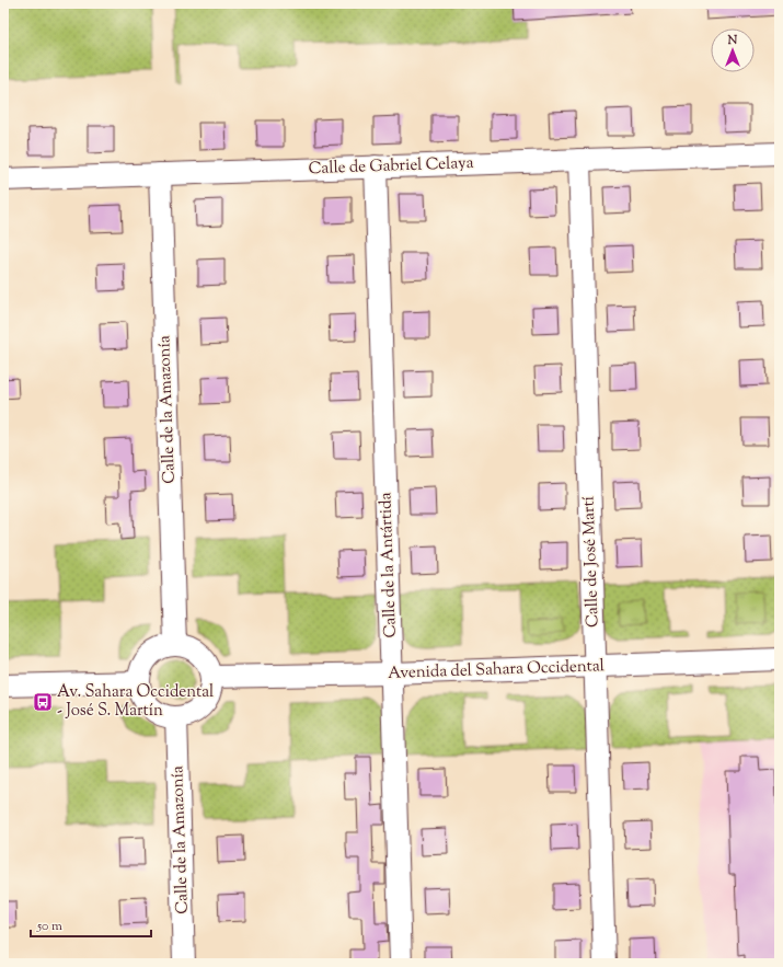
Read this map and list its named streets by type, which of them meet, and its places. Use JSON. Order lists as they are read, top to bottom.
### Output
{
  "streets": {
    "street": [
      "Calle de Gabriel Celaya",
      "Calle de la Amazonía",
      "Calle de José Martí",
      "Calle de la Antártida",
      "Avenida del Sahara Occidental"
    ]
  },
  "crossings": [
    ["Calle de Gabriel Celaya", "Calle de la Amazonía"],
    ["Calle de Gabriel Celaya", "Calle de José Martí"],
    ["Calle de Gabriel Celaya", "Calle de la Antártida"],
    ["Calle de la Amazonía", "Avenida del Sahara Occidental"],
    ["Calle de José Martí", "Avenida del Sahara Occidental"],
    ["Calle de la Antártida", "Avenida del Sahara Occidental"]
  ],
  "places": {
    "bus stop": ["Av. Sahara Occidental - José S. Martín"]
  },
  "scale_bar": "50 m",
  "north": "top"
}
